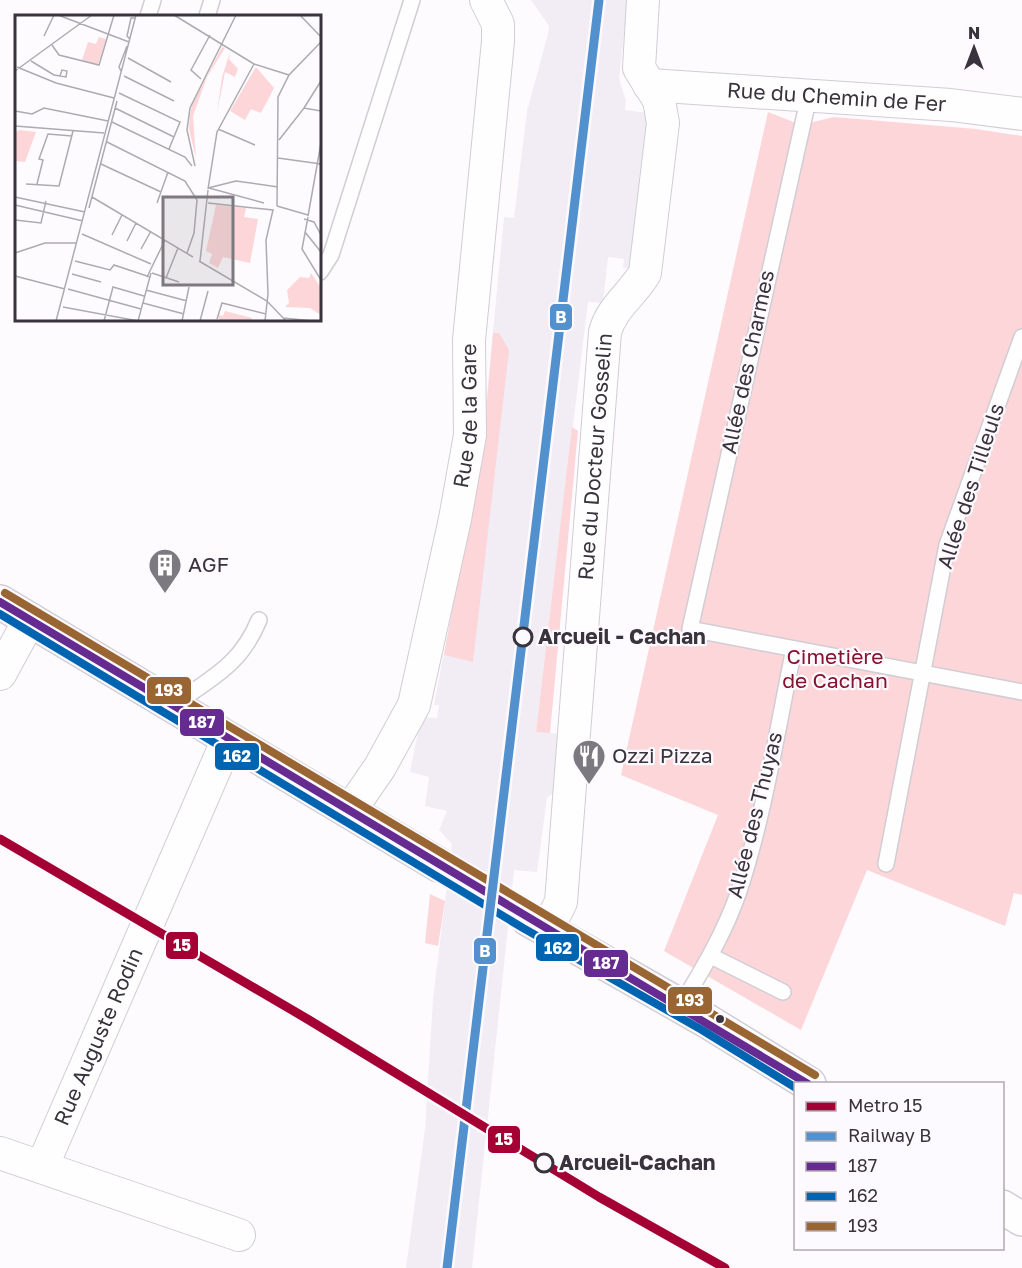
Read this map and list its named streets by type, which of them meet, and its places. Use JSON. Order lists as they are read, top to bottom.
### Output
{
  "streets": {
    "street": [
      "Rue du Chemin de Fer",
      "Rue de la Gare",
      "Rue du Docteur Gosselin",
      "Rue Auguste Rodin"
    ],
    "lane": ["Allée des Charmes", "Allée des Tilleuls", "Allée des Thuyas"]
  },
  "crossings": [
    ["Rue du Chemin de Fer", "Allée des Charmes"],
    ["Rue du Chemin de Fer", "Rue du Docteur Gosselin"],
    ["Allée des Charmes", "Allée des Thuyas"]
  ],
  "parks": ["Cimetière de Cachan"],
  "places": {
    "building": ["AGF"],
    "other": ["Arcueil - Cachan", "Arcueil-Cachan"],
    "restaurant": ["Ozzi Pizza"]
  },
  "lines": [
    "rail line B",
    "transit line 193",
    "transit line 187",
    "transit line 162",
    "metro line 15"
  ],
  "legend": [
    "Metro 15",
    "Railway B",
    "187",
    "162",
    "193"
  ],
  "north": "top"
}
